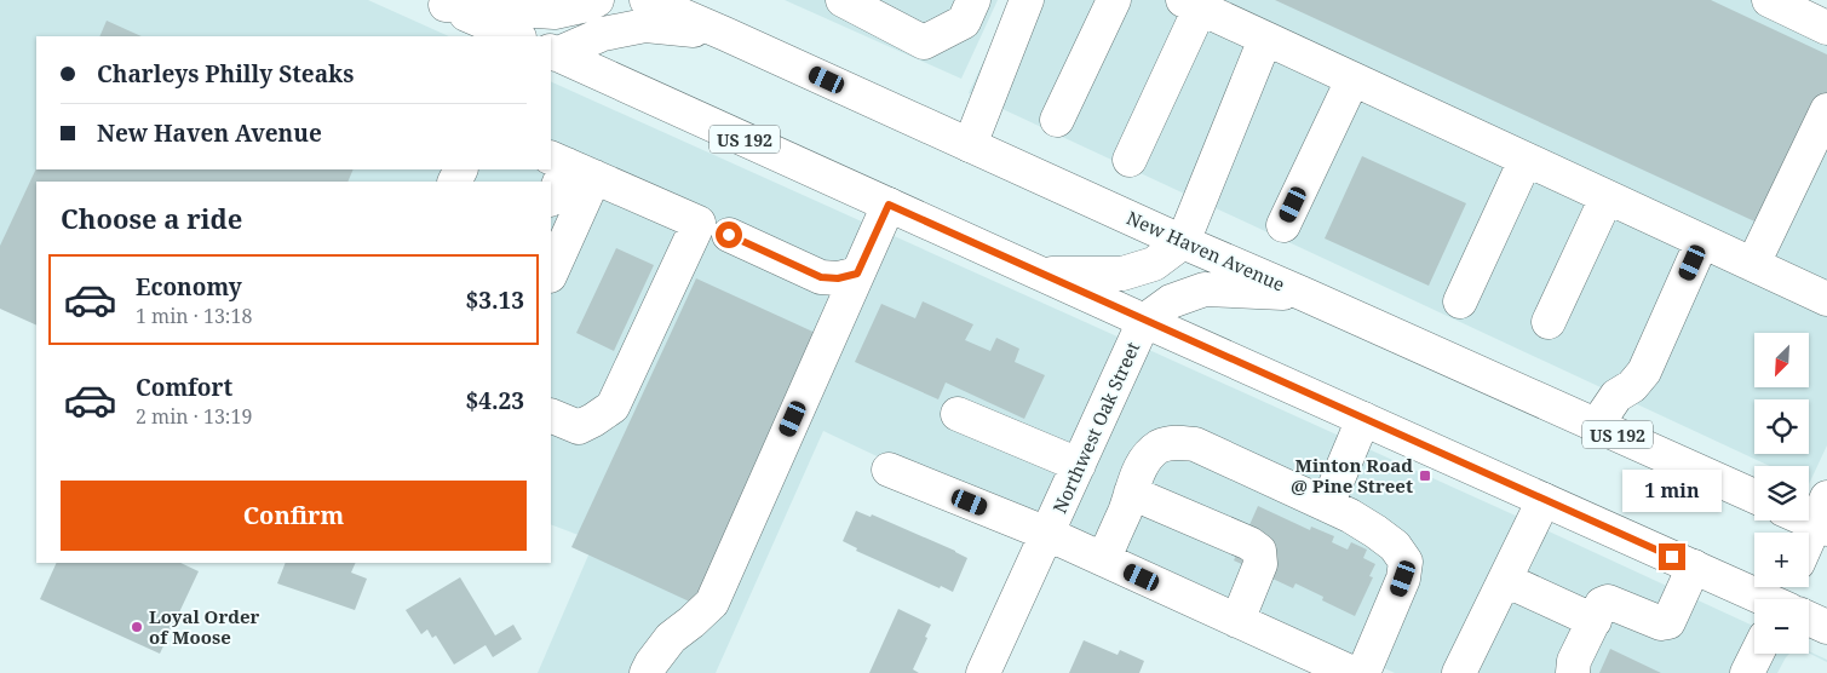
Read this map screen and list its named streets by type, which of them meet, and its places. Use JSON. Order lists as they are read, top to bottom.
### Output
{
  "streets": {
    "main road": ["US 192", "New Haven Avenue", "Northwest Oak Street"]
  },
  "crossings": [
    ["US 192", "Northwest Oak Street"]
  ],
  "places": {
    "transit": ["Minton Road @ Pine Street"],
    "other": ["Loyal Order of Moose"]
  },
  "north": "bottom left",
  "page": {
    "banner": ["Charleys Philly Steaks", "New Haven Avenue"],
    "heading": "Choose a ride",
    "list": [
      {
        "name": "Economy",
        "note": "1 min · 13:18",
        "value": "$3.13"
      },
      {
        "name": "Comfort",
        "note": "2 min · 13:19",
        "value": "$4.23"
      }
    ],
    "map_buttons": ["+", "−"],
    "buttons": "Confirm",
    "bubble": "1 min"
  }
}
